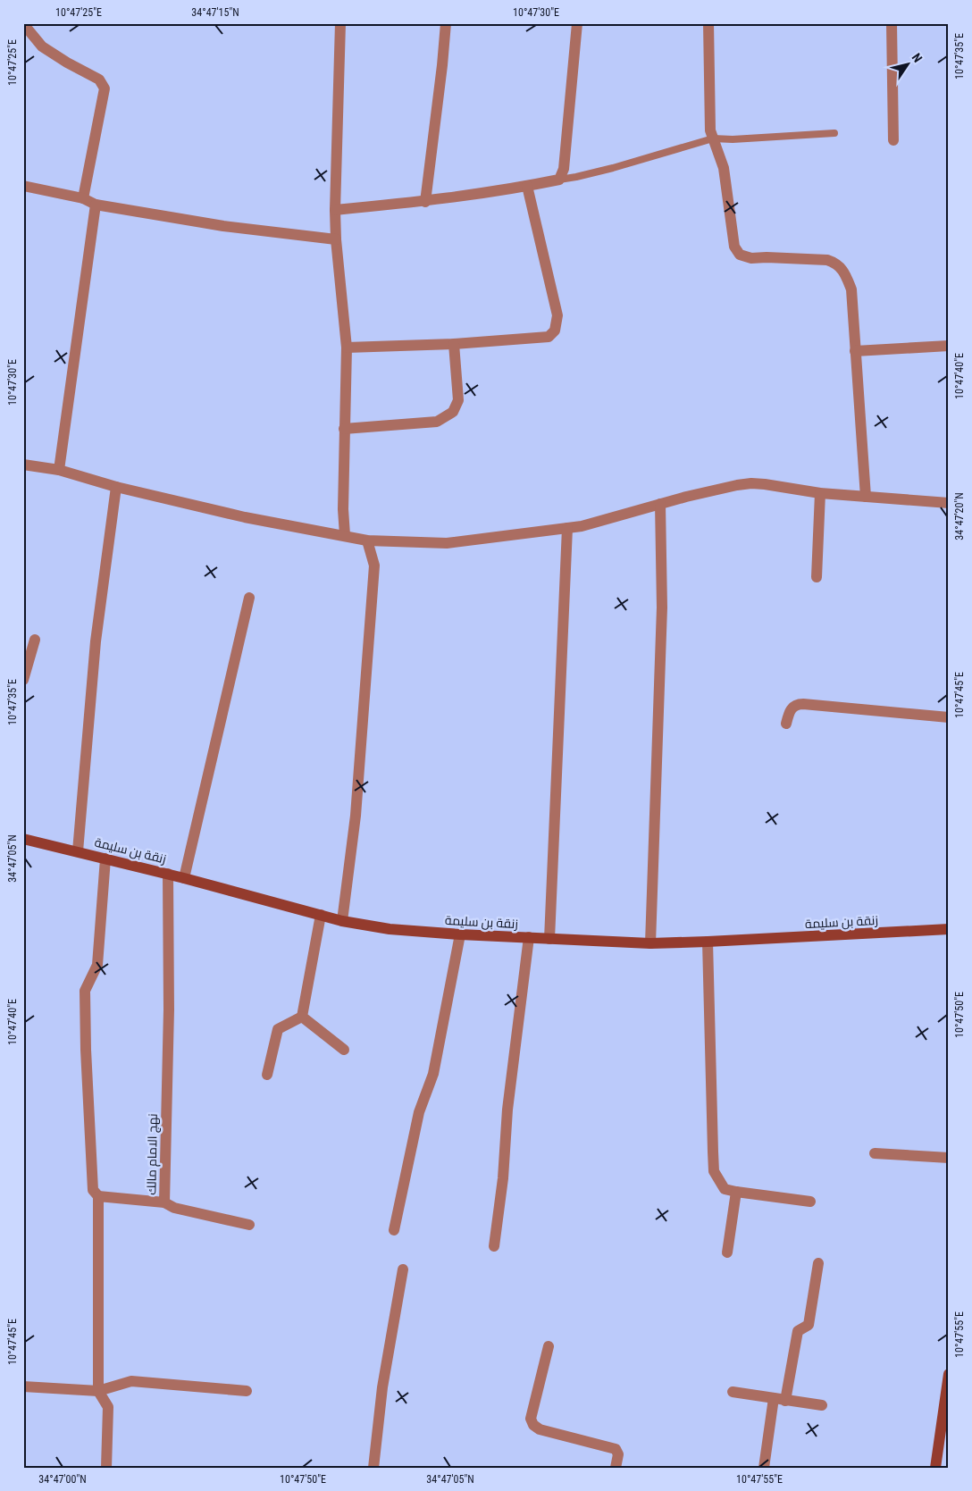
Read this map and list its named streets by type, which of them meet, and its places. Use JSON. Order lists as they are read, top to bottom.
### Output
{
  "streets": {
    "street": ["زنقة بن سليمة", "نهج الامام مالك"]
  },
  "crossings": [
    ["زنقة بن سليمة", "نهج الامام مالك"]
  ],
  "north": "top right",
  "coordinates": [
    "10°47'25\"E",
    "34°47'15\"N",
    "10°47'30\"E",
    "10°47'35\"E",
    "10°47'40\"E",
    "34°47'20\"N",
    "10°47'45\"E",
    "34°47'05\"N",
    "10°47'50\"E",
    "10°47'55\"E",
    "34°47'00\"N"
  ]
}
